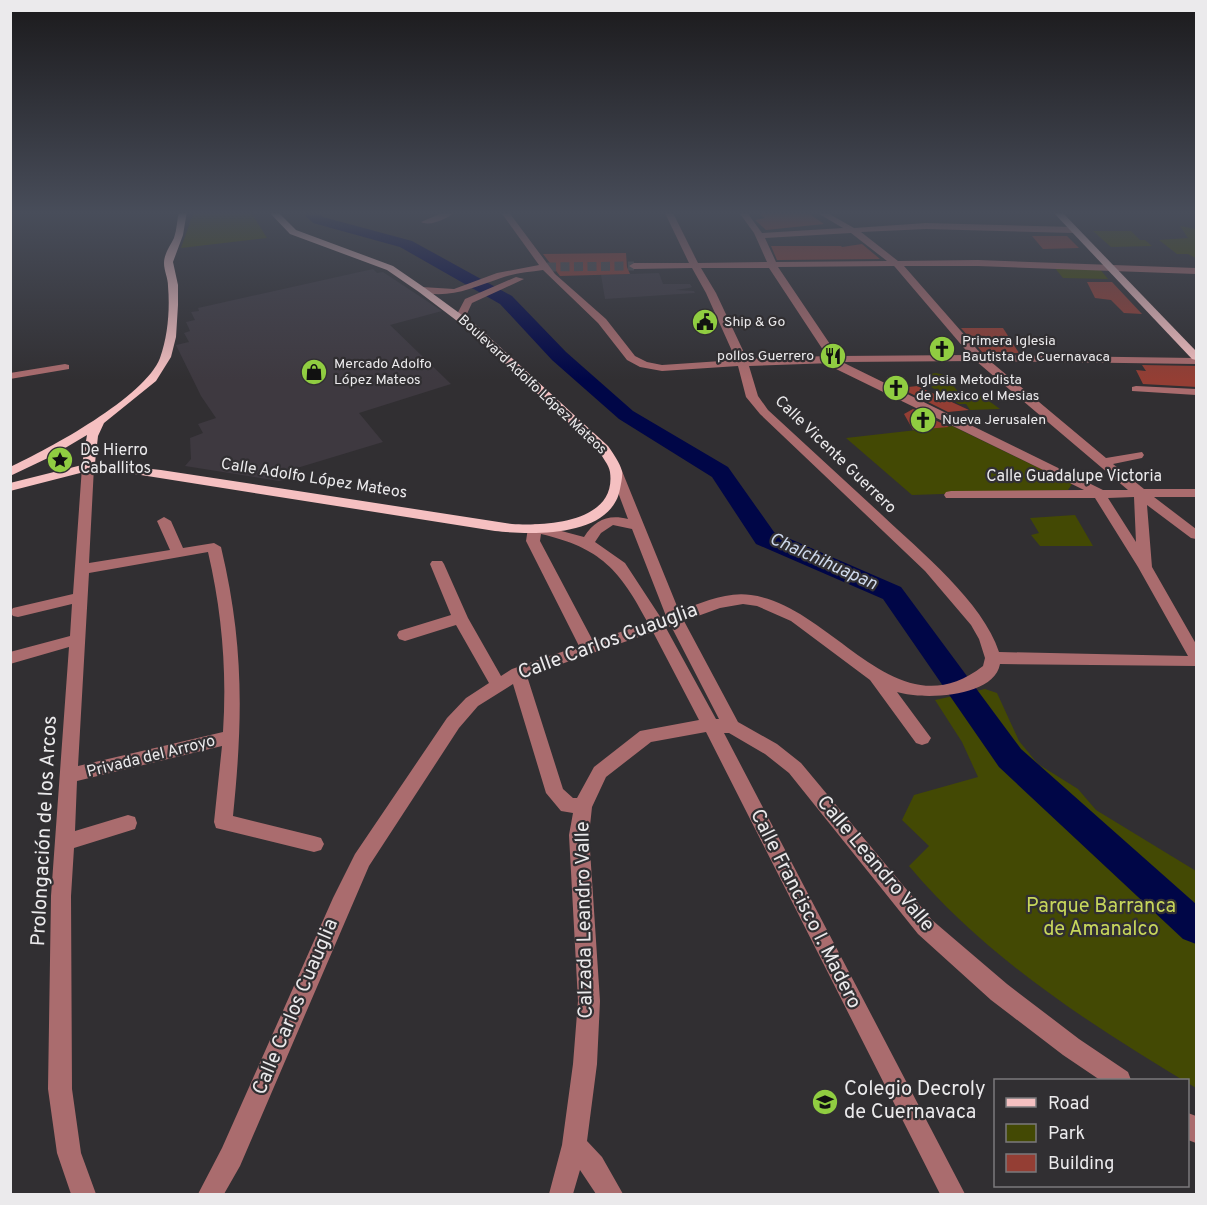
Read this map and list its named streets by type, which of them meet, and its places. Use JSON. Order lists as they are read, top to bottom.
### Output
{
  "streets": {
    "main road": ["Boulevard Adolfo López Mateos", "Calle Adolfo López Mateos"],
    "street": [
      "Calle Vicente Guerrero",
      "Calle Guadalupe Victoria",
      "Calle Carlos Cuauglia",
      "Privada del Arroyo",
      "Prolongación de los Arcos",
      "Calle Leandro Valle",
      "Calle Francisco I. Madero",
      "Calzada Leandro Valle"
    ]
  },
  "crossings": [
    ["Boulevard Adolfo López Mateos", "Calle Adolfo López Mateos"],
    ["Boulevard Adolfo López Mateos", "Calle Carlos Cuauglia"],
    ["Boulevard Adolfo López Mateos", "Calle Francisco I. Madero"],
    ["Calle Vicente Guerrero", "Calle Carlos Cuauglia"],
    ["Calle Adolfo López Mateos", "Calle Carlos Cuauglia"],
    ["Calle Adolfo López Mateos", "Prolongación de los Arcos"],
    ["Calle Adolfo López Mateos", "Calle Francisco I. Madero"],
    ["Calle Carlos Cuauglia", "Calle Francisco I. Madero"],
    ["Privada del Arroyo", "Prolongación de los Arcos"],
    ["Calle Leandro Valle", "Calle Francisco I. Madero"],
    ["Calle Leandro Valle", "Calzada Leandro Valle"],
    ["Calle Francisco I. Madero", "Calzada Leandro Valle"]
  ],
  "water": ["Chalchihuapan"],
  "parks": ["Parque Barranca de Amanalco"],
  "places": {
    "public building": ["Ship & Go"],
    "church": ["Primera Iglesia Bautista de Cuernavaca", "Iglesia Metodista de Mexico el Mesias", "Nueva Jerusalen"],
    "restaurant": ["pollos Guerrero"],
    "shop": ["Mercado Adolfo López Mateos"],
    "place": ["De Hierro Caballitos"],
    "school or university": ["Colegio Decroly de Cuernavaca"]
  },
  "legend": ["Road", "Park", "Building"]
}
